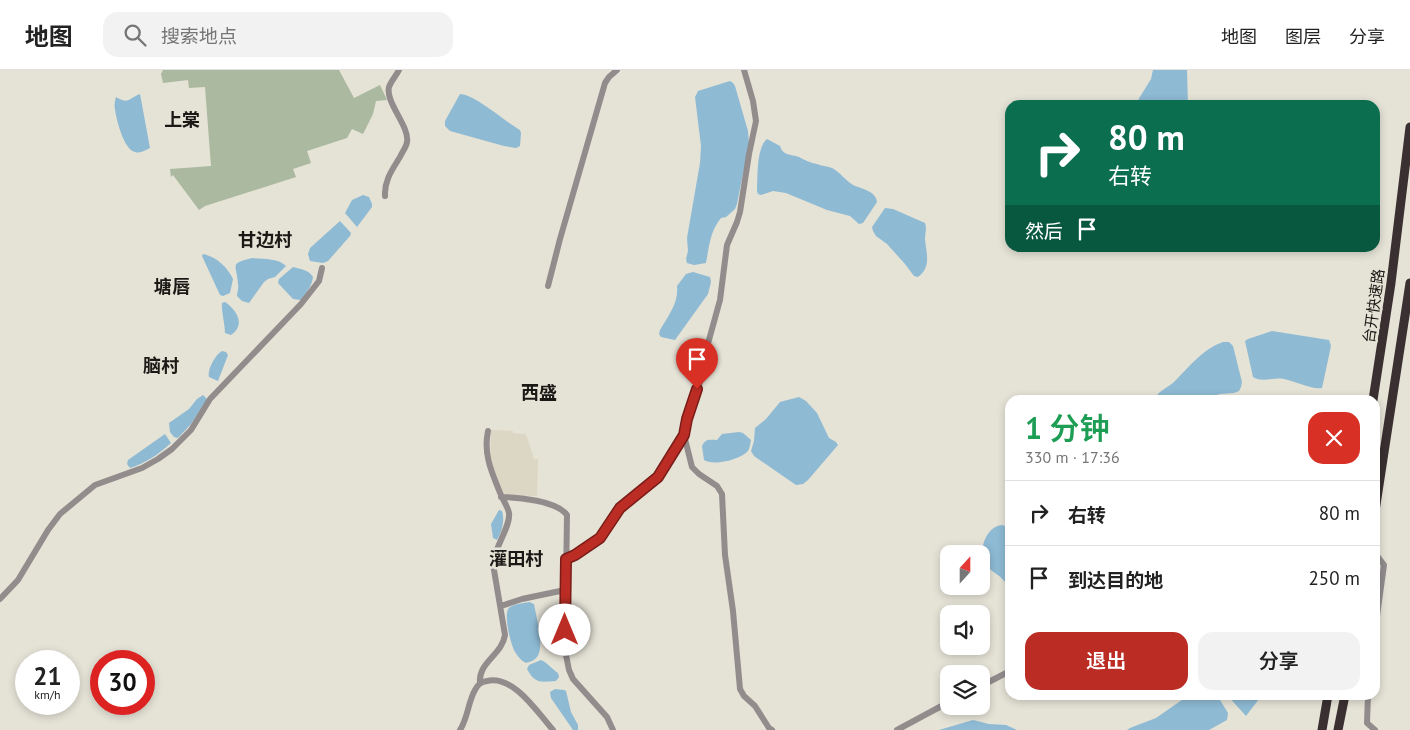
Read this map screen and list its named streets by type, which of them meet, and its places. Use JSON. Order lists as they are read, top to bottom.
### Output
{
  "streets": {
    "highway": ["台开快速路"]
  },
  "districts": [
    "上棠",
    "甘边村",
    "塘唇",
    "脑村",
    "西盛",
    "灌田村"
  ],
  "north": "top",
  "page": {
    "header": "地图",
    "search": "搜索地点",
    "nav": ["地图", "图层", "分享"],
    "turn": ["80 m", "右转"],
    "then": "然后",
    "heading": ["1 分钟", "330 m · 17:36"],
    "list": [
      {
        "name": "右转",
        "value": "80 m"
      },
      {
        "name": "到达目的地",
        "value": "250 m"
      }
    ],
    "buttons": ["退出", "分享"],
    "speed": "21 km/h",
    "limit": "30"
  }
}
